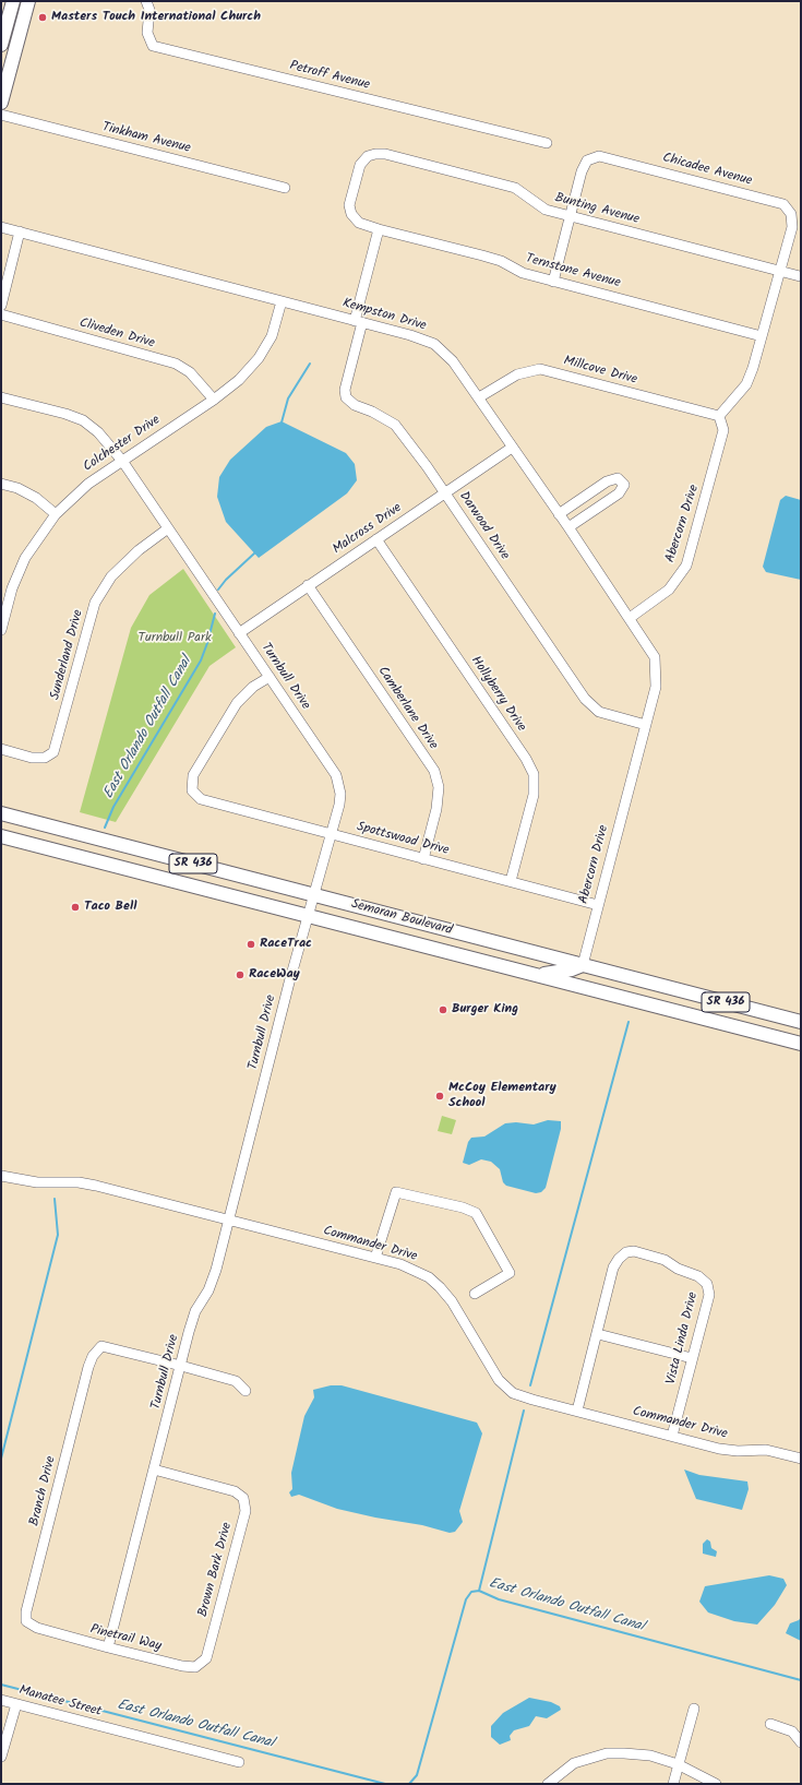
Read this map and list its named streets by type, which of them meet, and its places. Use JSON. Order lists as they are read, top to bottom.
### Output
{
  "streets": {
    "main road": ["SR 436", "Semoran Boulevard"],
    "street": [
      "Petroff Avenue",
      "Tinkham Avenue",
      "Chicadee Avenue",
      "Bunting Avenue",
      "Ternstone Avenue",
      "Kempston Drive",
      "Cliveden Drive",
      "Millcove Drive",
      "Colchester Drive",
      "Abercorn Drive",
      "Darwood Drive",
      "Malcross Drive",
      "Sunderland Drive",
      "Turnbull Drive",
      "Hollyberry Drive",
      "Camberlane Drive",
      "Spottswood Drive",
      "Commander Drive",
      "Vista Linda Drive",
      "Branch Drive",
      "Brown Bark Drive",
      "Pinetrail Way",
      "Manatee Street"
    ]
  },
  "crossings": [
    ["Chicadee Avenue", "Bunting Avenue"],
    ["Bunting Avenue", "Ternstone Avenue"],
    ["Ternstone Avenue", "Darwood Drive"],
    ["Kempston Drive", "Millcove Drive"],
    ["Kempston Drive", "Colchester Drive"],
    ["Kempston Drive", "Abercorn Drive"],
    ["Kempston Drive", "Darwood Drive"],
    ["Kempston Drive", "Malcross Drive"],
    ["Cliveden Drive", "Colchester Drive"],
    ["Millcove Drive", "Abercorn Drive"],
    ["Colchester Drive", "Turnbull Drive"],
    ["Abercorn Drive", "Darwood Drive"],
    ["Abercorn Drive", "Spottswood Drive"],
    ["Abercorn Drive", "Semoran Boulevard"],
    ["Darwood Drive", "Malcross Drive"],
    ["Malcross Drive", "Turnbull Drive"],
    ["Malcross Drive", "Hollyberry Drive"],
    ["Malcross Drive", "Camberlane Drive"],
    ["Sunderland Drive", "Turnbull Drive"],
    ["Turnbull Drive", "Spottswood Drive"],
    ["Turnbull Drive", "Semoran Boulevard"],
    ["Turnbull Drive", "Commander Drive"],
    ["Turnbull Drive", "Branch Drive"],
    ["Turnbull Drive", "Brown Bark Drive"],
    ["Turnbull Drive", "Pinetrail Way"],
    ["Hollyberry Drive", "Spottswood Drive"],
    ["Camberlane Drive", "Spottswood Drive"],
    ["Commander Drive", "Vista Linda Drive"],
    ["Branch Drive", "Pinetrail Way"],
    ["Brown Bark Drive", "Pinetrail Way"]
  ],
  "water": ["East Orlando Outfall Canal"],
  "parks": ["Turnbull Park"],
  "places": [
    "Masters Touch International Church",
    "Taco Bell",
    "RaceTrac",
    "RaceWay",
    "Burger King",
    "McCoy Elementary School"
  ]
}
